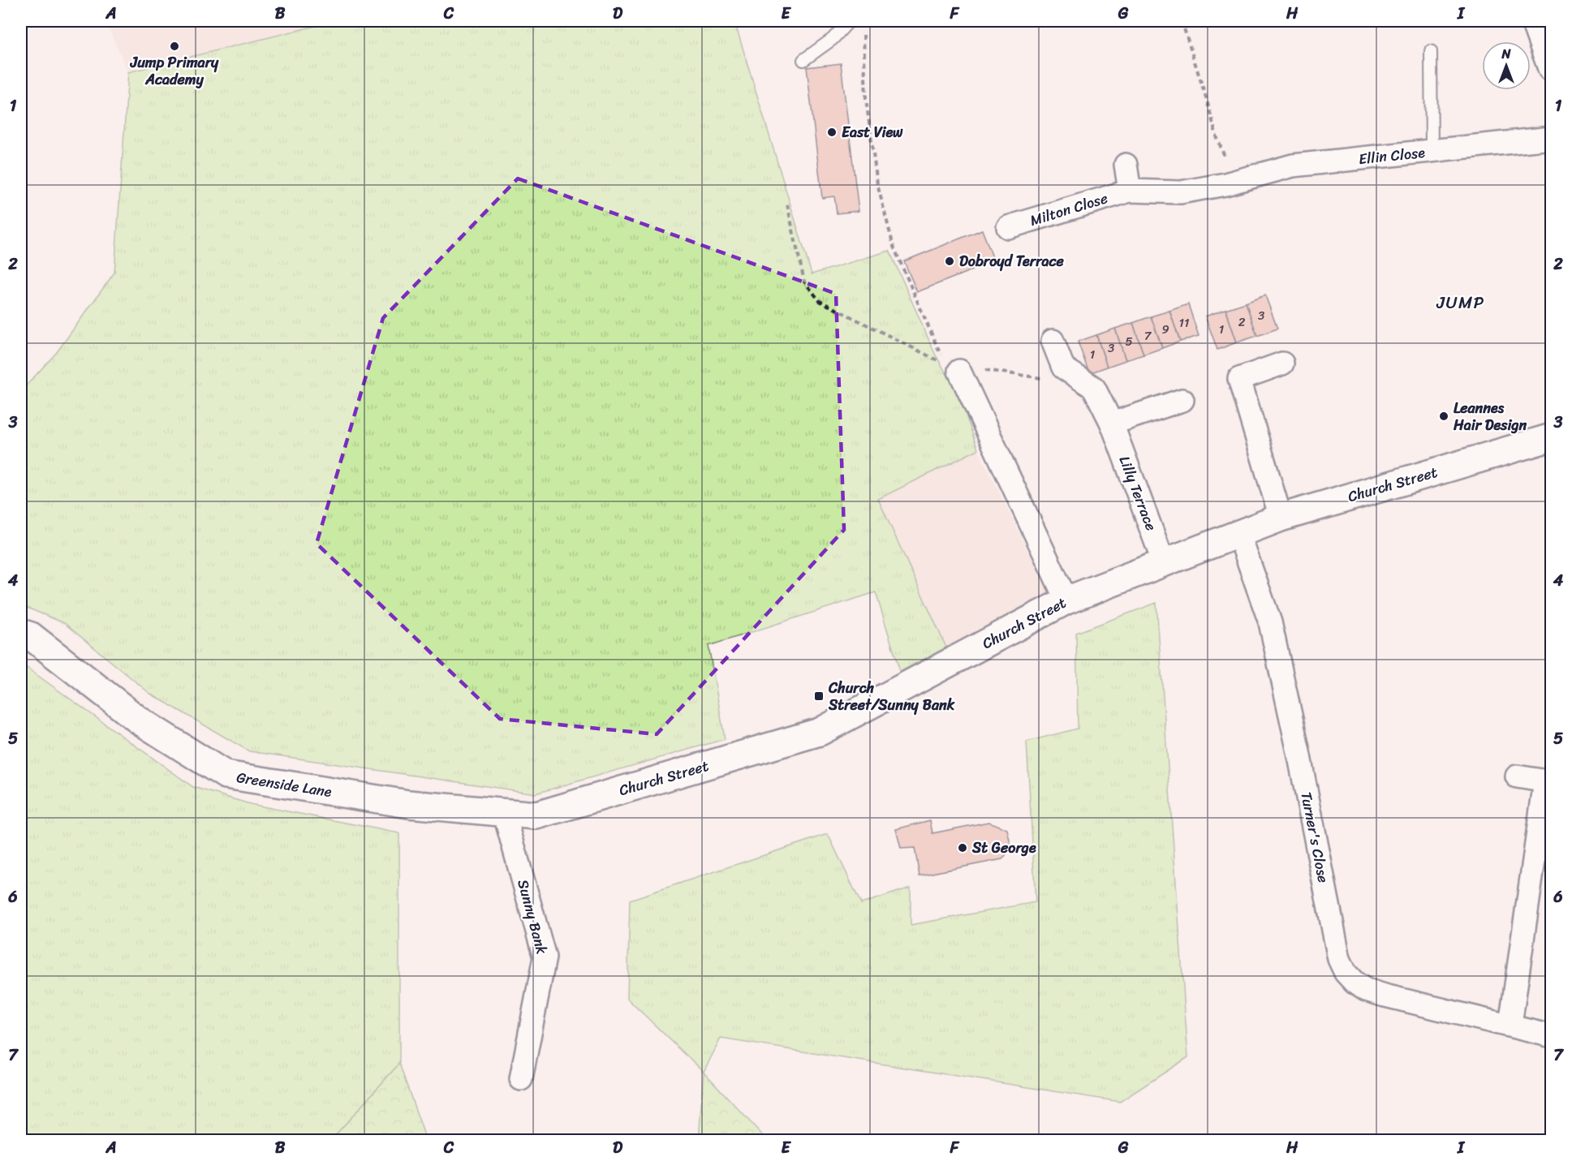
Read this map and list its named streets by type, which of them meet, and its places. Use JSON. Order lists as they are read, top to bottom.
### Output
{
  "streets": {
    "street": [
      "Ellin Close",
      "Milton Close",
      "Church Street",
      "Lilly Terrace",
      "Greenside Lane",
      "Turner's Close",
      "Sunny Bank"
    ]
  },
  "crossings": [
    ["Ellin Close", "Milton Close"],
    ["Church Street", "Lilly Terrace"],
    ["Church Street", "Greenside Lane"],
    ["Church Street", "Turner's Close"],
    ["Church Street", "Sunny Bank"],
    ["Greenside Lane", "Sunny Bank"]
  ],
  "districts": ["JUMP"],
  "places": {
    "other": [
      "Jump Primary Academy",
      "East View",
      "Dobroyd Terrace",
      "Leannes Hair Design",
      "St George"
    ],
    "transit": ["Church Street/Sunny Bank"]
  },
  "house_numbers": [
    "3",
    "2",
    "11",
    "9",
    "1",
    "7",
    "5",
    "3",
    "1"
  ],
  "north": "top",
  "grid": {
    "columns": [
      "A",
      "B",
      "C",
      "D",
      "E",
      "F",
      "G",
      "H",
      "I"
    ],
    "rows": [
      "1",
      "2",
      "3",
      "4",
      "5",
      "6",
      "7"
    ]
  }
}
